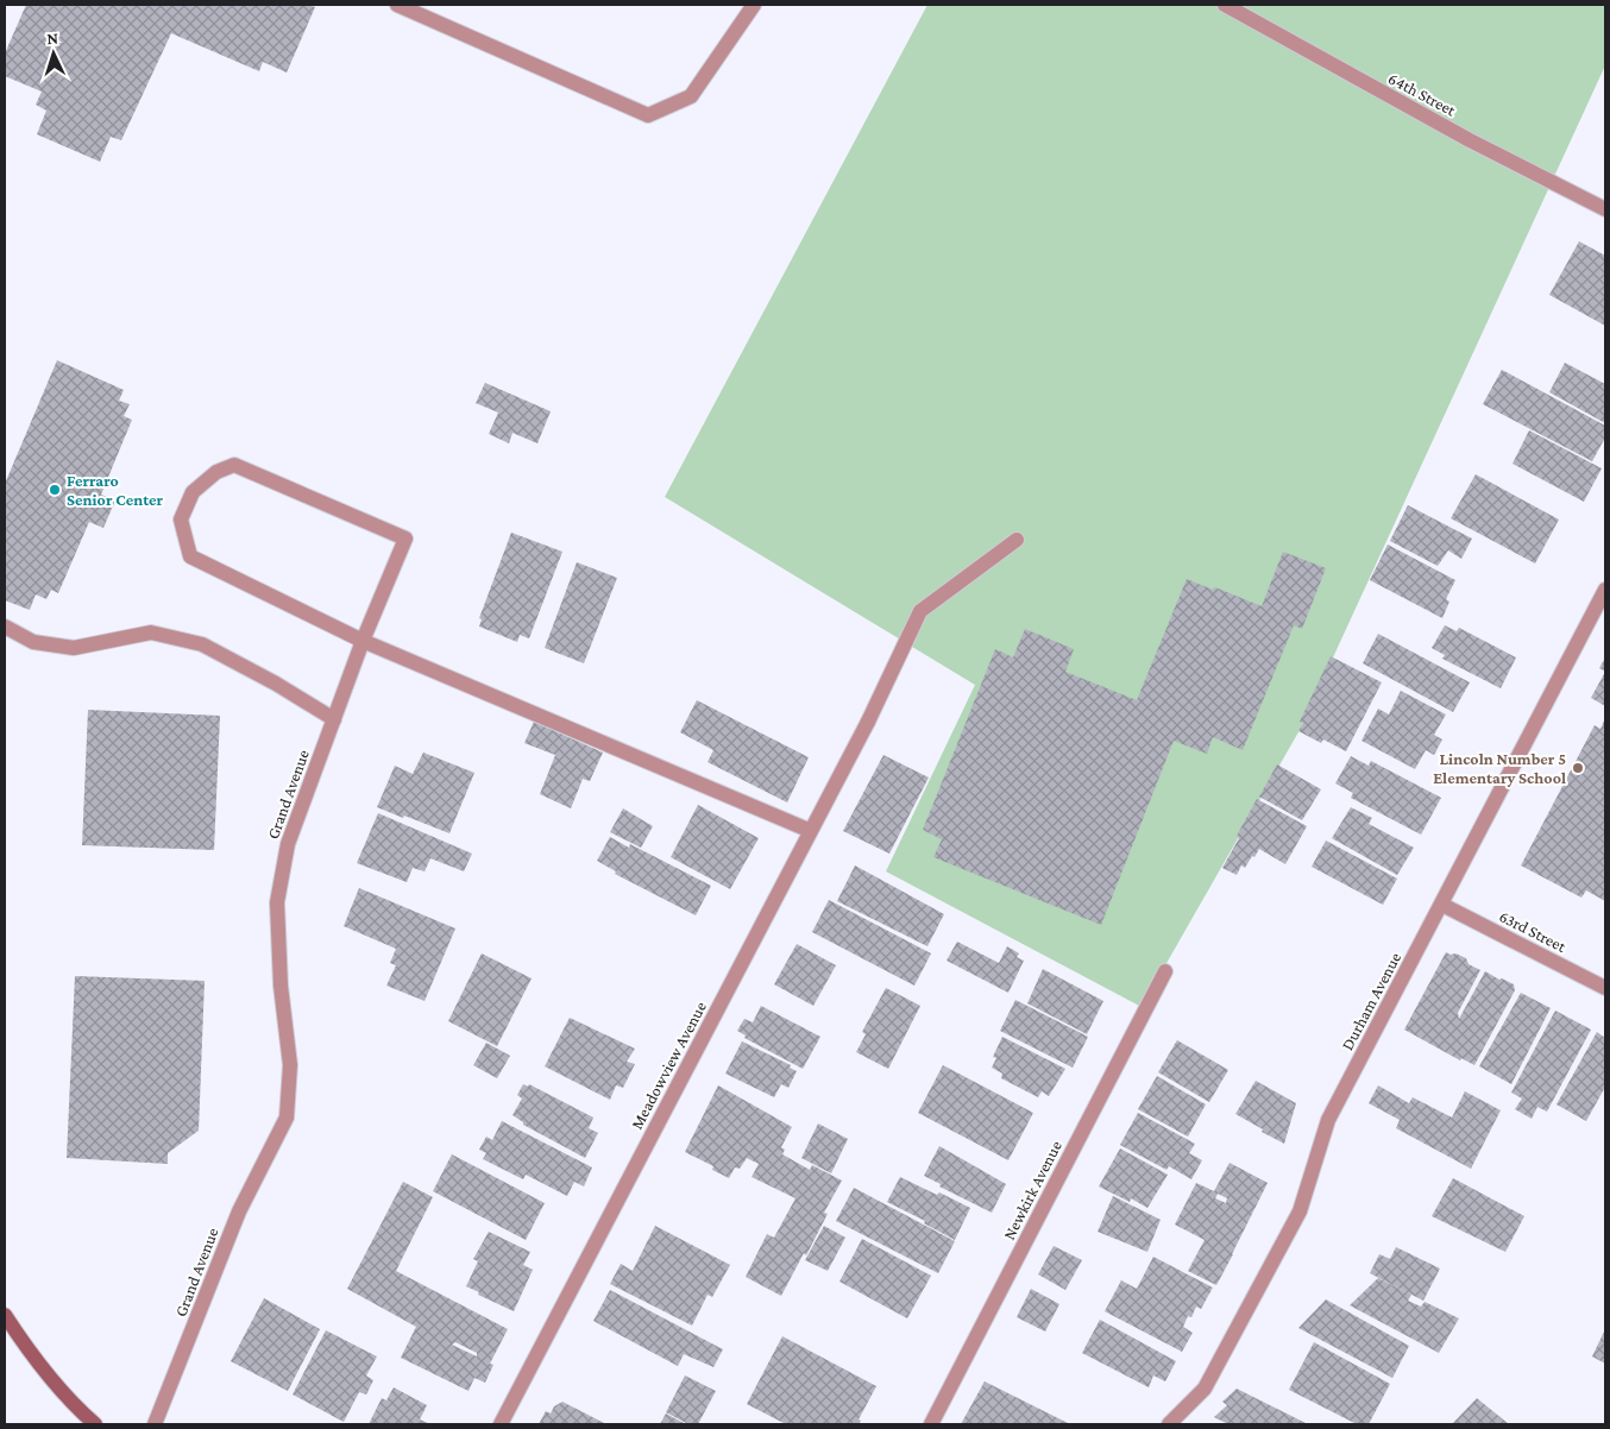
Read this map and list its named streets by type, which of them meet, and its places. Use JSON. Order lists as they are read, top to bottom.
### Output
{
  "streets": {
    "street": [
      "64th Street",
      "Grand Avenue",
      "63rd Street",
      "Durham Avenue",
      "Meadowview Avenue",
      "Newkirk Avenue"
    ]
  },
  "crossings": [
    ["63rd Street", "Durham Avenue"]
  ],
  "places": ["Ferraro Senior Center", "Lincoln Number 5 Elementary School"],
  "north": "top"
}
